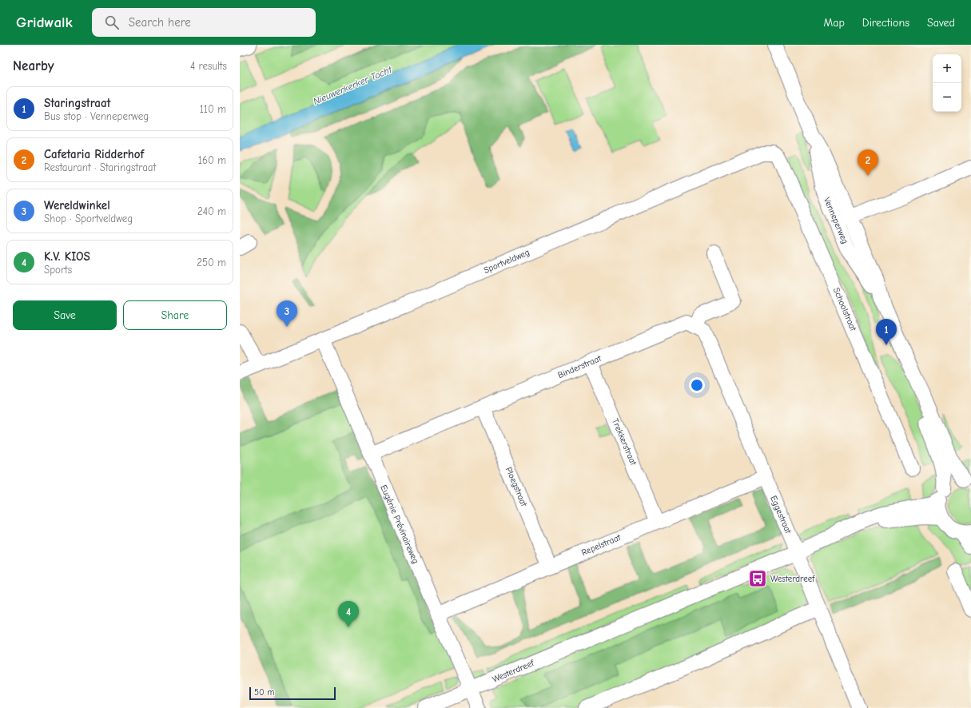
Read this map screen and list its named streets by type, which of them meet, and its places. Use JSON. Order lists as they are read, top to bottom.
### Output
{
  "streets": {
    "street": [
      "Venneperweg",
      "Sportveldweg",
      "Schoolstraat",
      "Binderstraat",
      "Trekkerstraat",
      "Ploegstraat",
      "Eggestraat",
      "Eugénie Prévinaireweg",
      "Repelstraat",
      "Westerdreef"
    ]
  },
  "crossings": [
    ["Venneperweg", "Westerdreef"],
    ["Sportveldweg", "Schoolstraat"],
    ["Sportveldweg", "Eugénie Prévinaireweg"],
    ["Binderstraat", "Trekkerstraat"],
    ["Binderstraat", "Ploegstraat"],
    ["Binderstraat", "Eggestraat"],
    ["Binderstraat", "Eugénie Prévinaireweg"],
    ["Trekkerstraat", "Repelstraat"],
    ["Ploegstraat", "Repelstraat"],
    ["Eggestraat", "Repelstraat"],
    ["Eggestraat", "Westerdreef"],
    ["Eugénie Prévinaireweg", "Repelstraat"],
    ["Eugénie Prévinaireweg", "Westerdreef"]
  ],
  "water": ["Nieuwerkerker Tocht"],
  "places": {
    "bus stop": ["Westerdreef"]
  },
  "scale_bar": "50 m",
  "page": {
    "header": "Gridwalk",
    "search": "Search here",
    "nav": ["Map", "Directions", "Saved"],
    "heading": ["Nearby", "4 results"],
    "map_buttons": ["+", "−"],
    "list": [
      {
        "mark": "1",
        "name": "Staringstraat",
        "note": "Bus stop · Venneperweg",
        "value": "110 m"
      },
      {
        "mark": "2",
        "name": "Cafetaria Ridderhof",
        "note": "Restaurant · Staringstraat",
        "value": "160 m"
      },
      {
        "mark": "3",
        "name": "Wereldwinkel",
        "note": "Shop · Sportveldweg",
        "value": "240 m"
      },
      {
        "mark": "4",
        "name": "K.V. KIOS",
        "note": "Sports",
        "value": "250 m"
      }
    ],
    "pins": [
      "2",
      "3",
      "1",
      "4"
    ],
    "buttons": ["Save", "Share"],
    "scale": "50 m"
  }
}
